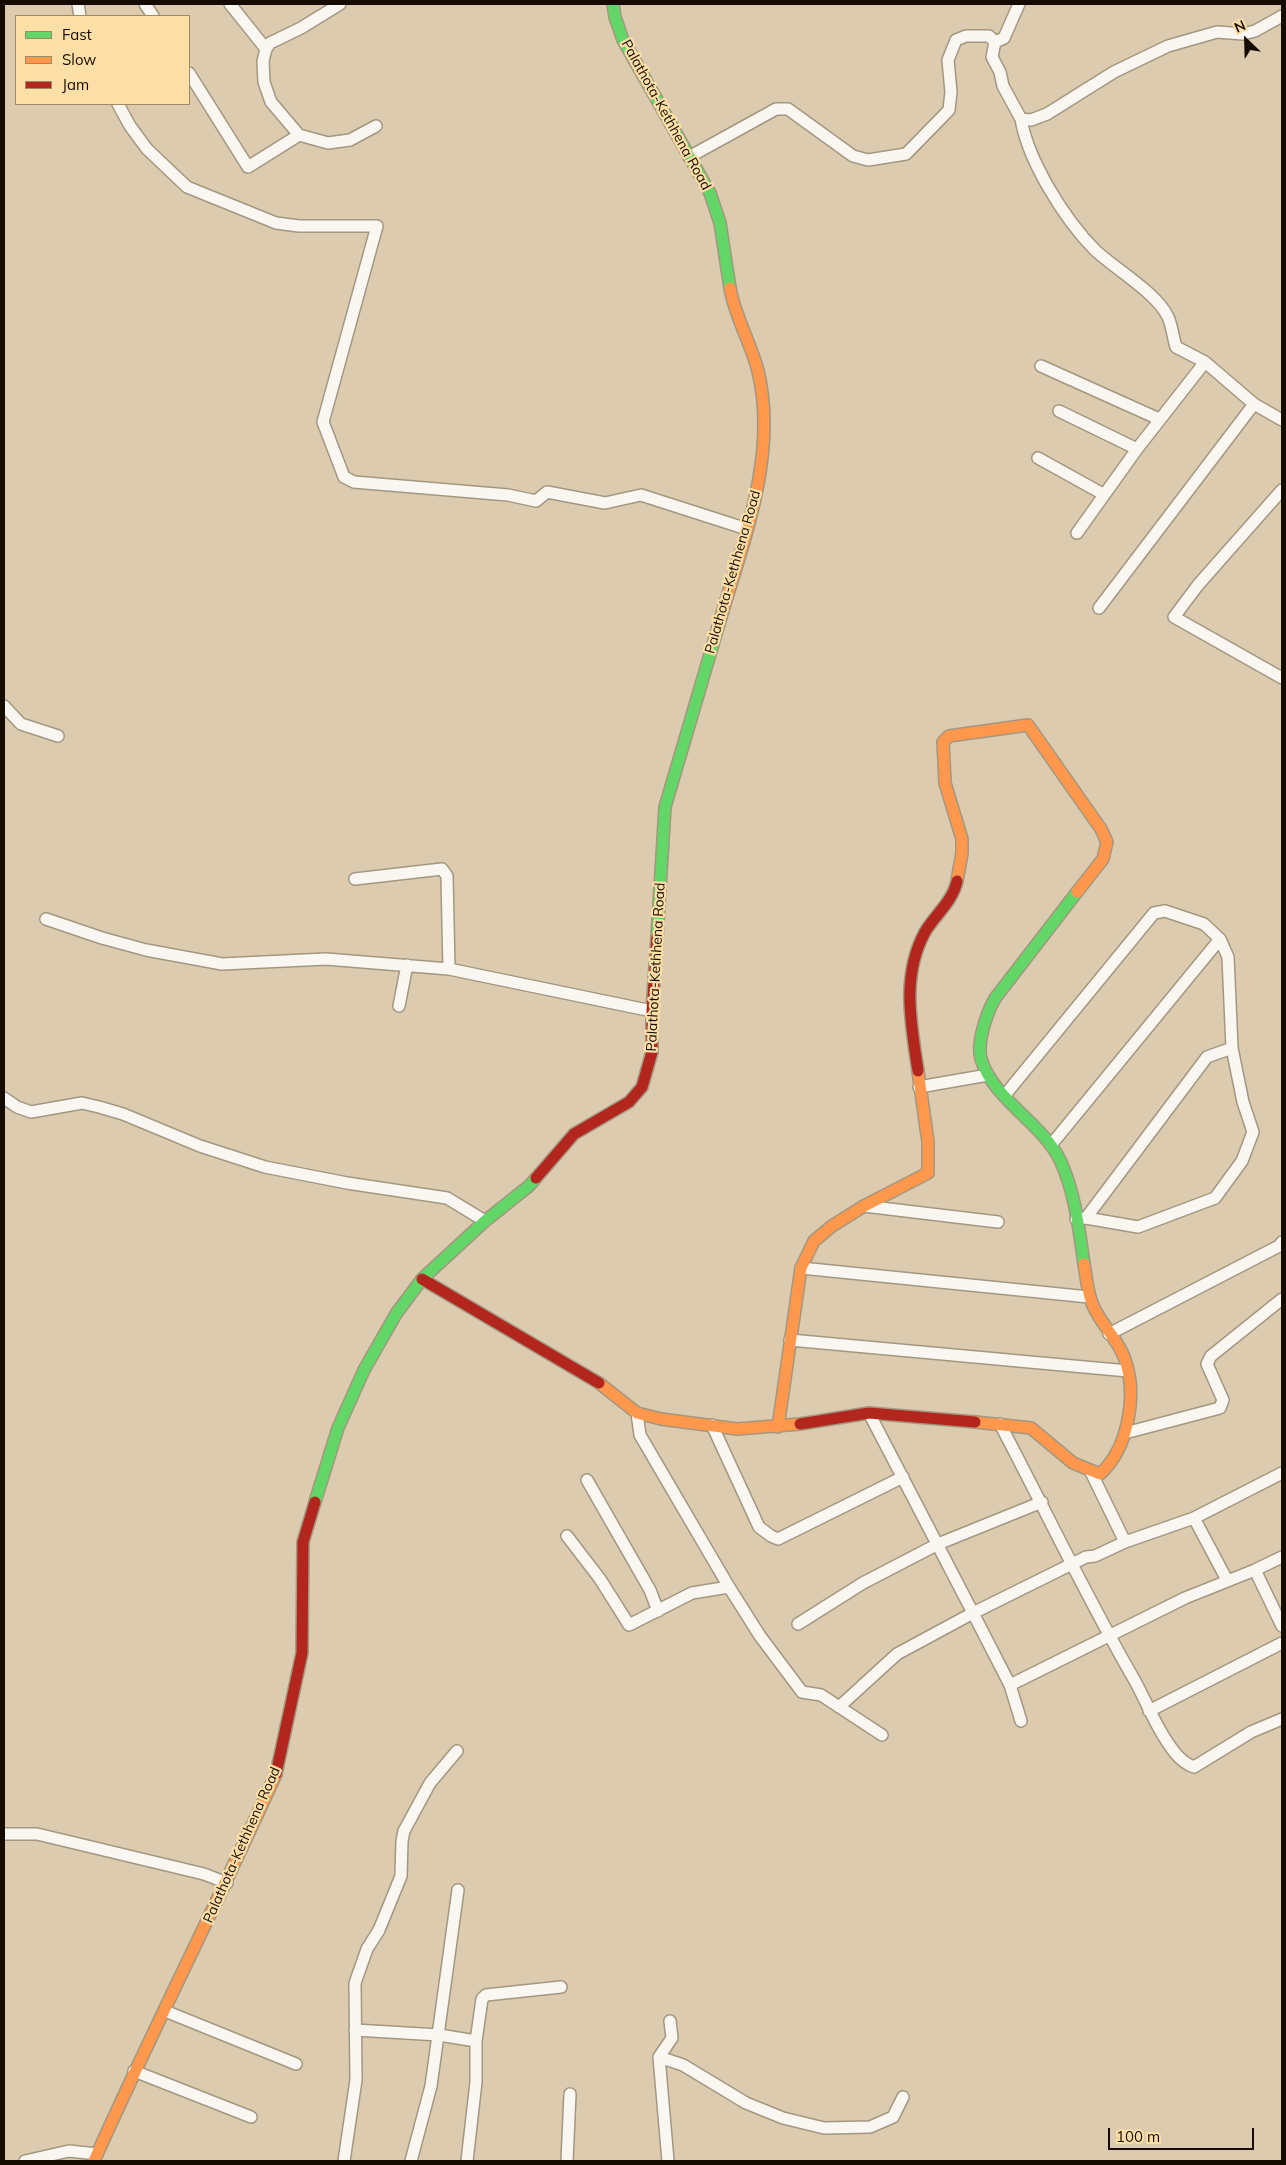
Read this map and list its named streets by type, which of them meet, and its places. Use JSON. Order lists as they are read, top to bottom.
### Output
{
  "streets": {
    "street": ["Palathota-Kethhena Road"]
  },
  "legend": ["Fast", "Slow", "Jam"],
  "scale_bar": "100 m",
  "north": "top left"
}
